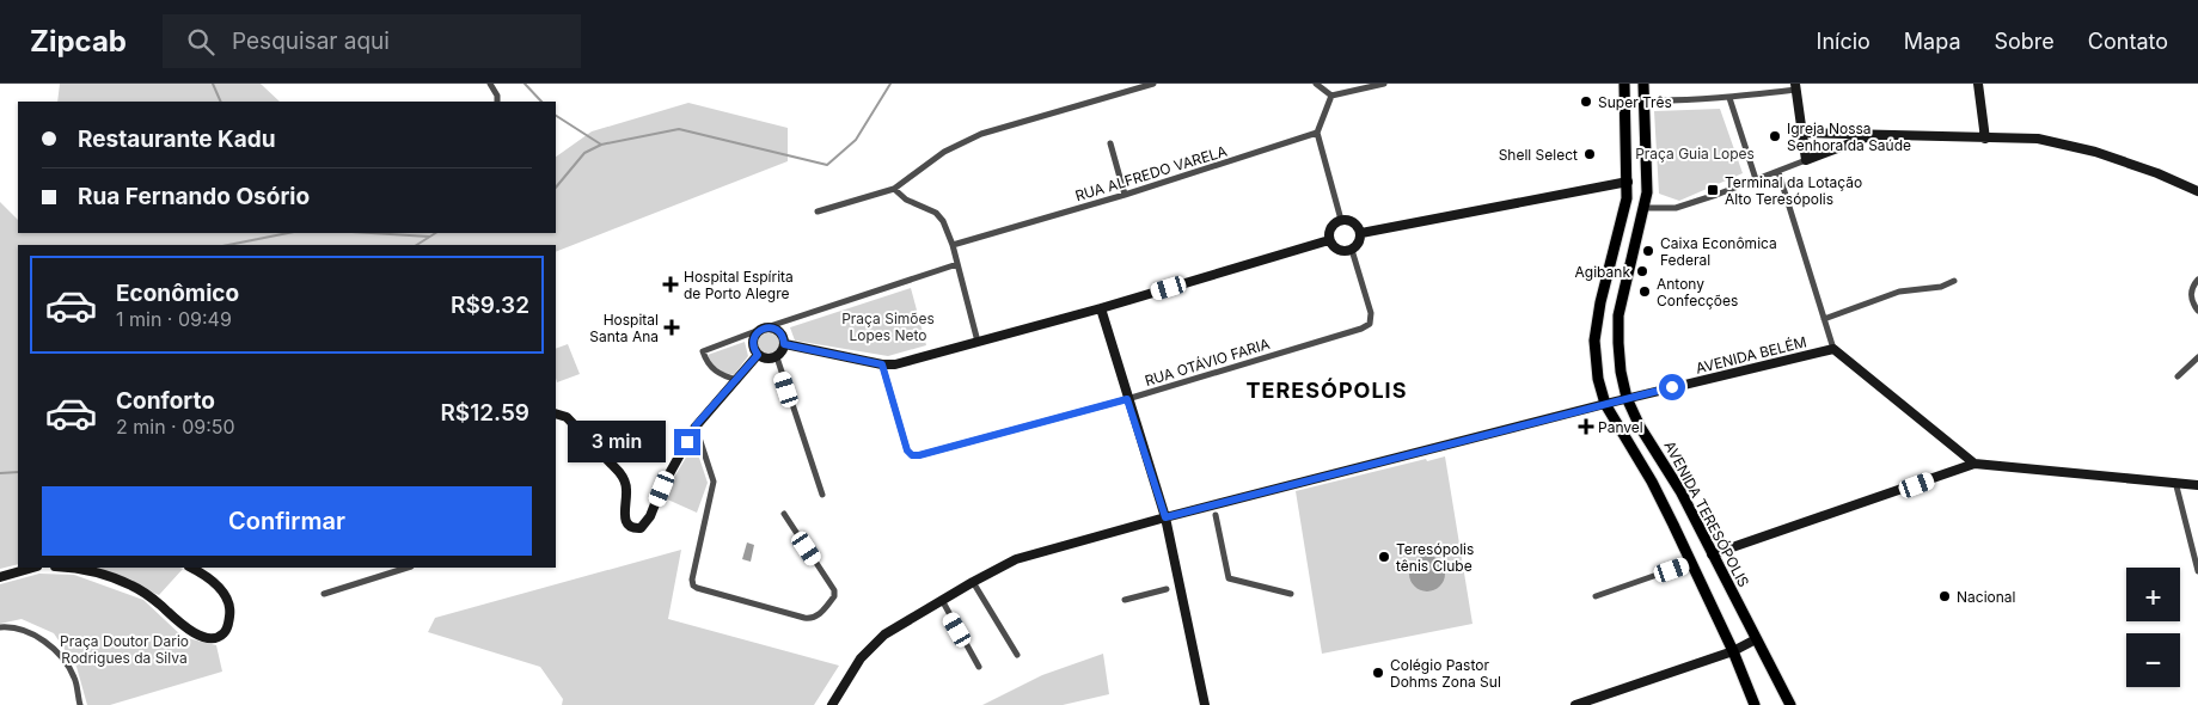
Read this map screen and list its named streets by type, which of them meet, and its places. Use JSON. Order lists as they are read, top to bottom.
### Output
{
  "streets": {
    "main road": ["AVENIDA TERESÓPOLIS"],
    "street": ["RUA ALFREDO VARELA", "AVENIDA BELÉM", "RUA OTÁVIO FARIA"]
  },
  "crossings": [
    ["AVENIDA BELÉM", "AVENIDA TERESÓPOLIS"]
  ],
  "districts": ["TERESÓPOLIS"],
  "parks": ["Praça Guia Lopes", "Praça Simões Lopes Neto", "Praça Doutor Dario Rodrigues da Silva"],
  "places": {
    "other": [
      "Super Três",
      "Igreja Nossa Senhora da Saúde",
      "Shell Select",
      "Caixa Econômica Federal",
      "Agibank",
      "Antony Confecções",
      "Teresópolis tênis Clube",
      "Nacional",
      "Colégio Pastor Dohms Zona Sul"
    ],
    "transit": ["Terminal da Lotação Alto Teresópolis"],
    "health": ["Hospital Espírita de Porto Alegre", "Hospital Santa Ana", "Panvel"]
  },
  "page": {
    "header": "Zipcab",
    "search": "Pesquisar aqui",
    "nav": [
      "Início",
      "Mapa",
      "Sobre",
      "Contato"
    ],
    "banner": ["Restaurante Kadu", "Rua Fernando Osório"],
    "list": [
      {
        "name": "Econômico",
        "note": "1 min · 09:49",
        "value": "R$9.32"
      },
      {
        "name": "Conforto",
        "note": "2 min · 09:50",
        "value": "R$12.59"
      }
    ],
    "bubble": "3 min",
    "buttons": "Confirmar",
    "map_buttons": ["+", "−"]
  }
}
